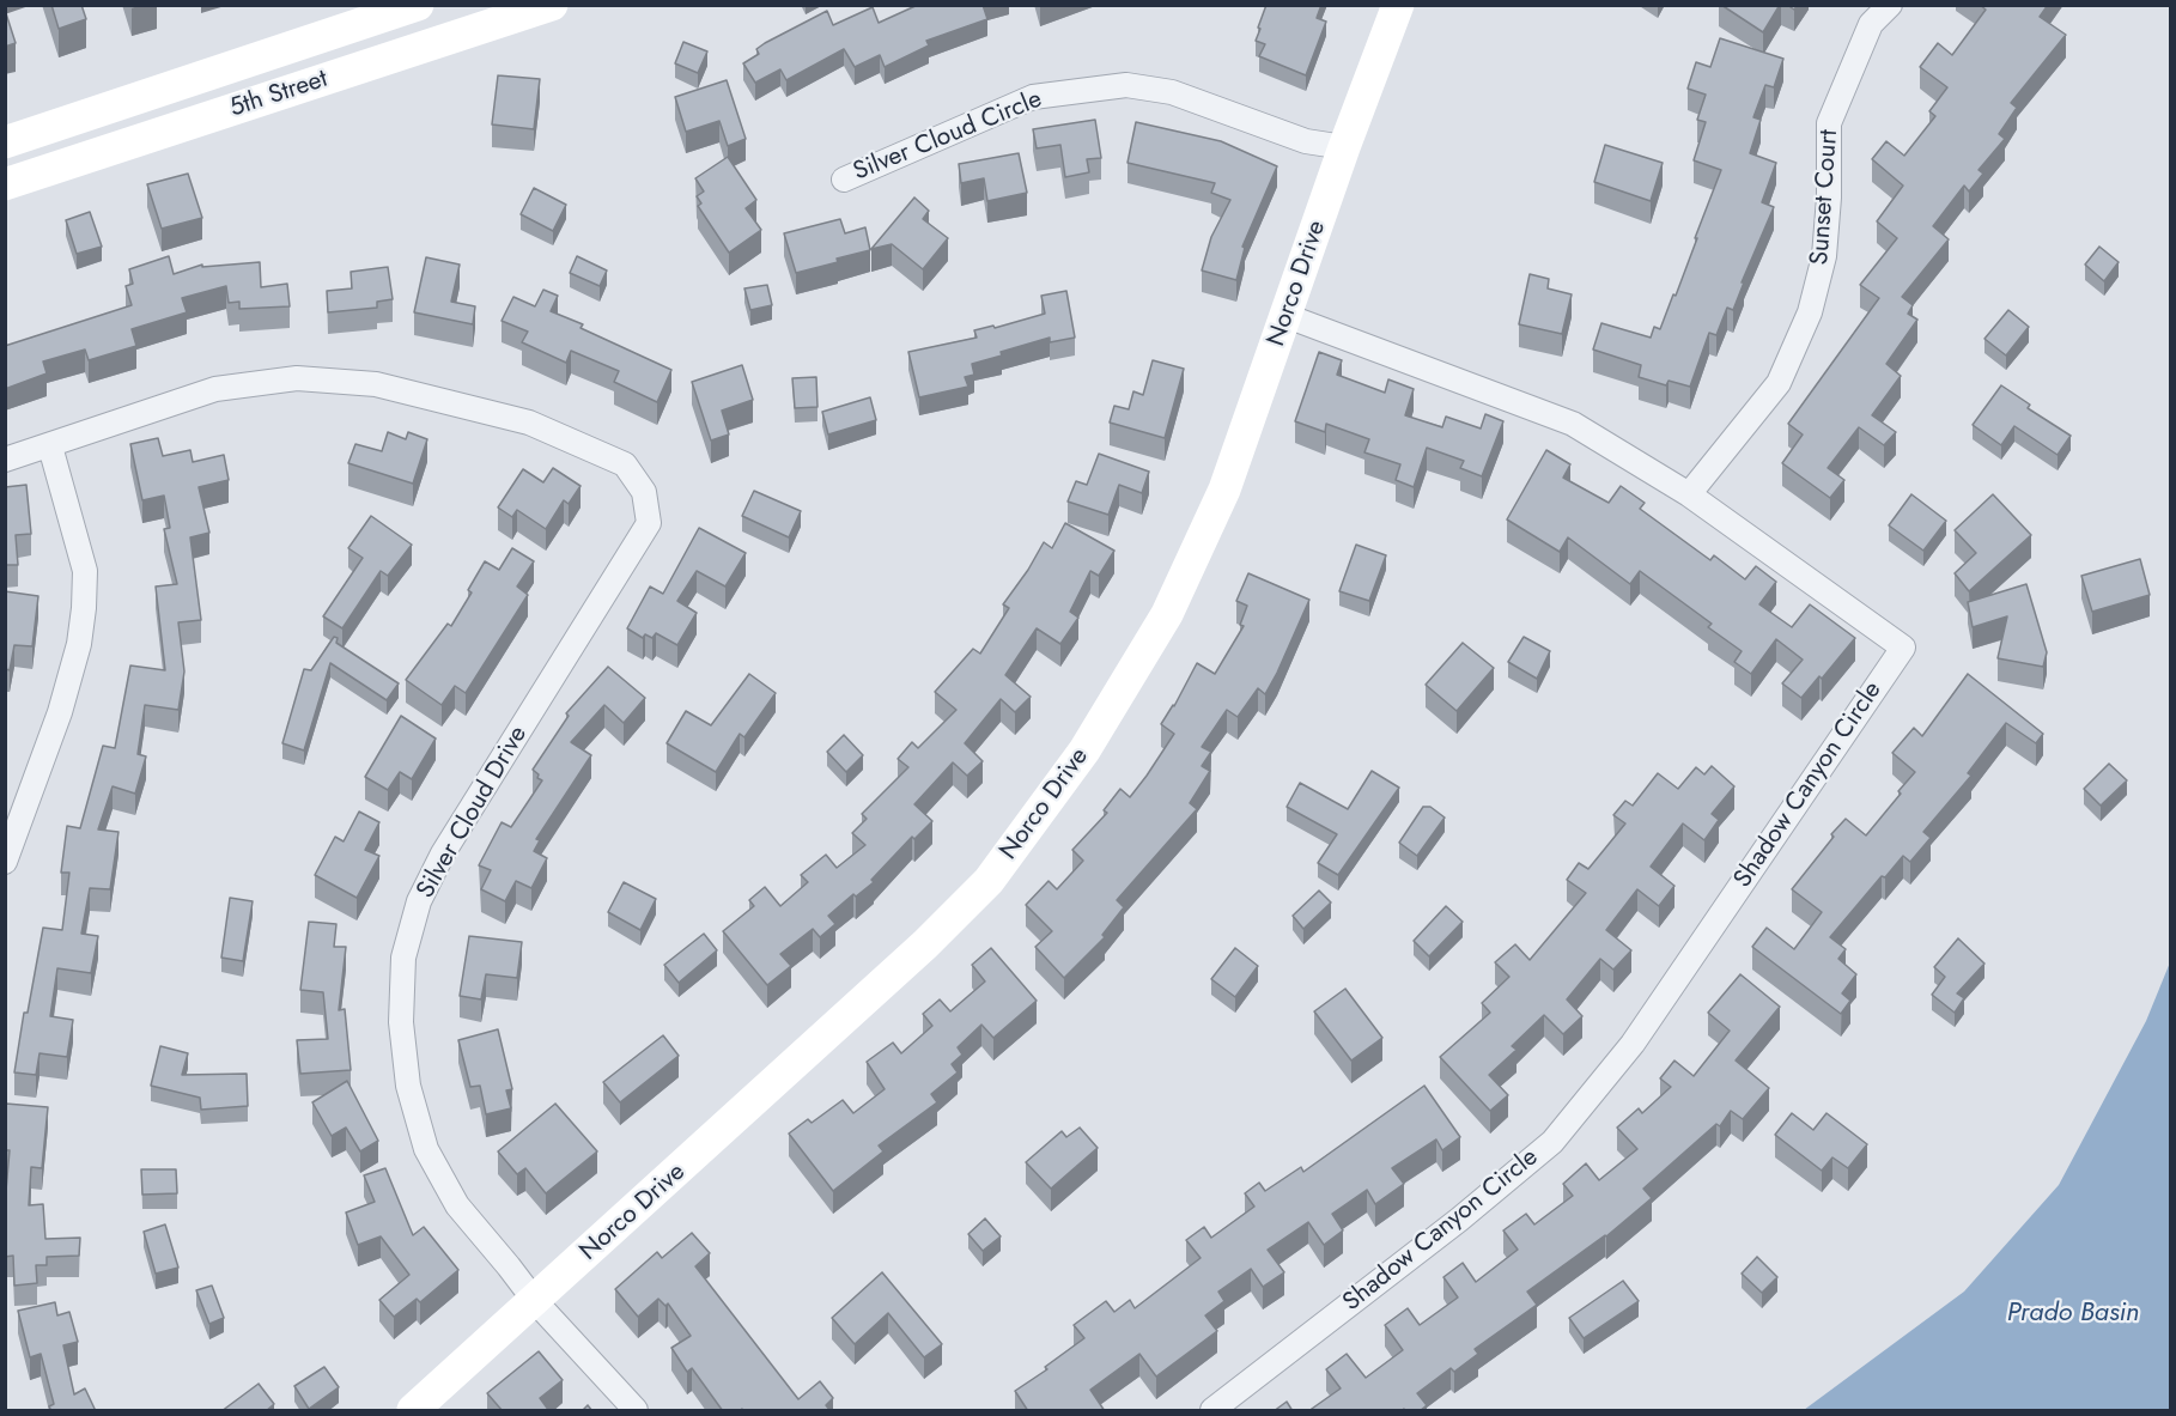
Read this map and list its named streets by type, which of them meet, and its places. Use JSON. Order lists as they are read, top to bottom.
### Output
{
  "streets": {
    "main road": ["5th Street", "Norco Drive"],
    "street": [
      "Silver Cloud Circle",
      "Sunset Court",
      "Shadow Canyon Circle",
      "Silver Cloud Drive"
    ]
  },
  "crossings": [
    ["Silver Cloud Circle", "Norco Drive"],
    ["Sunset Court", "Shadow Canyon Circle"],
    ["Norco Drive", "Shadow Canyon Circle"],
    ["Norco Drive", "Silver Cloud Drive"]
  ],
  "water": ["Prado Basin"]
}
